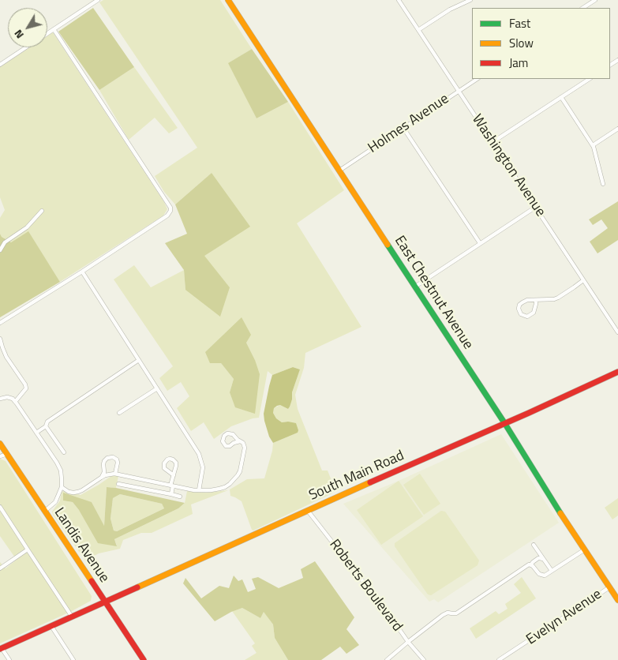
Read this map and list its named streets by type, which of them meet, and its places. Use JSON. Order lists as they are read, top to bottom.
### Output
{
  "streets": {
    "main road": ["East Chestnut Avenue", "South Main Road", "Landis Avenue"],
    "street": [
      "Holmes Avenue",
      "Washington Avenue",
      "Roberts Boulevard",
      "Evelyn Avenue"
    ]
  },
  "crossings": [
    ["Holmes Avenue", "Washington Avenue"],
    ["Holmes Avenue", "East Chestnut Avenue"],
    ["East Chestnut Avenue", "South Main Road"],
    ["East Chestnut Avenue", "Evelyn Avenue"],
    ["South Main Road", "Landis Avenue"],
    ["South Main Road", "Roberts Boulevard"]
  ],
  "legend": ["Fast", "Slow", "Jam"],
  "north": "bottom left"
}
